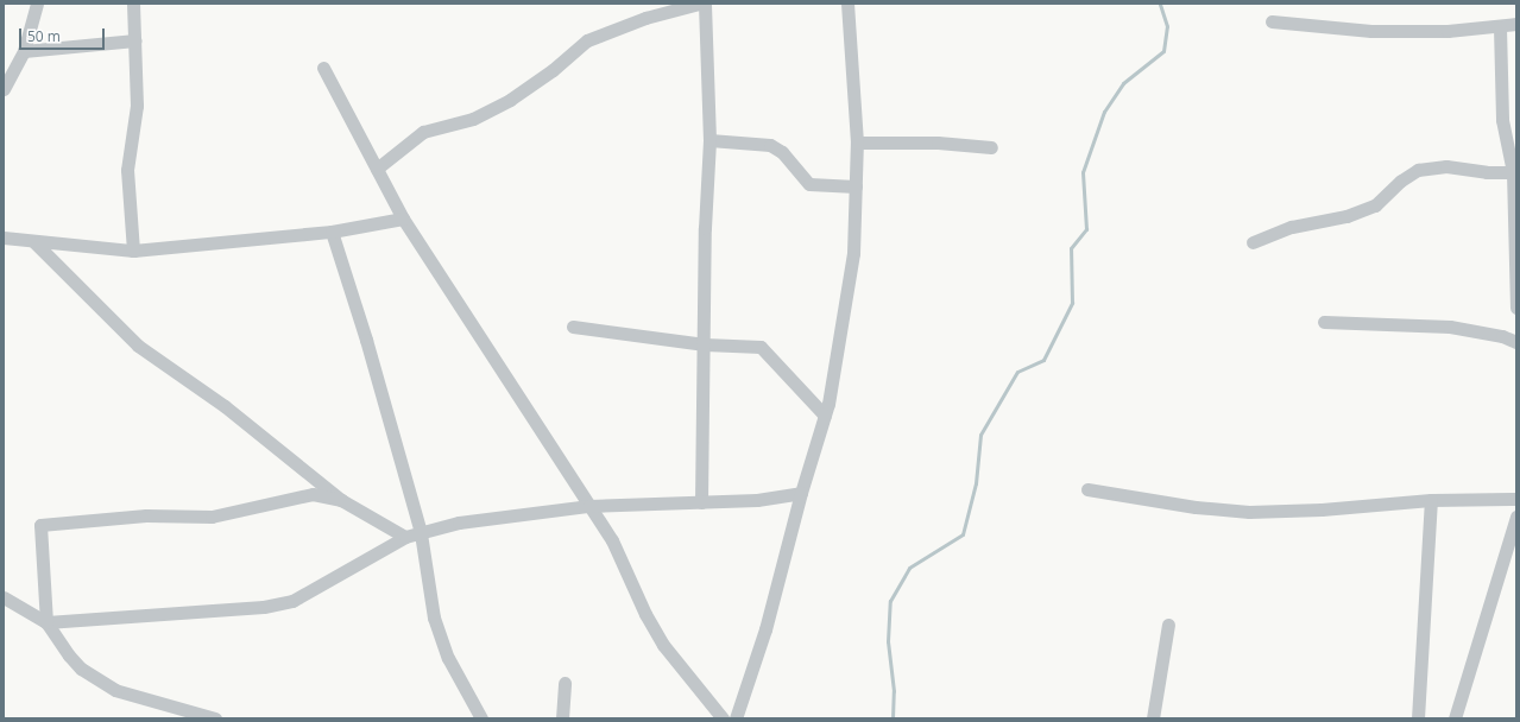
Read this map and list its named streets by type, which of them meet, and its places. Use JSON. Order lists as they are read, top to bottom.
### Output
{
  "scale_bar": "50 m"
}
